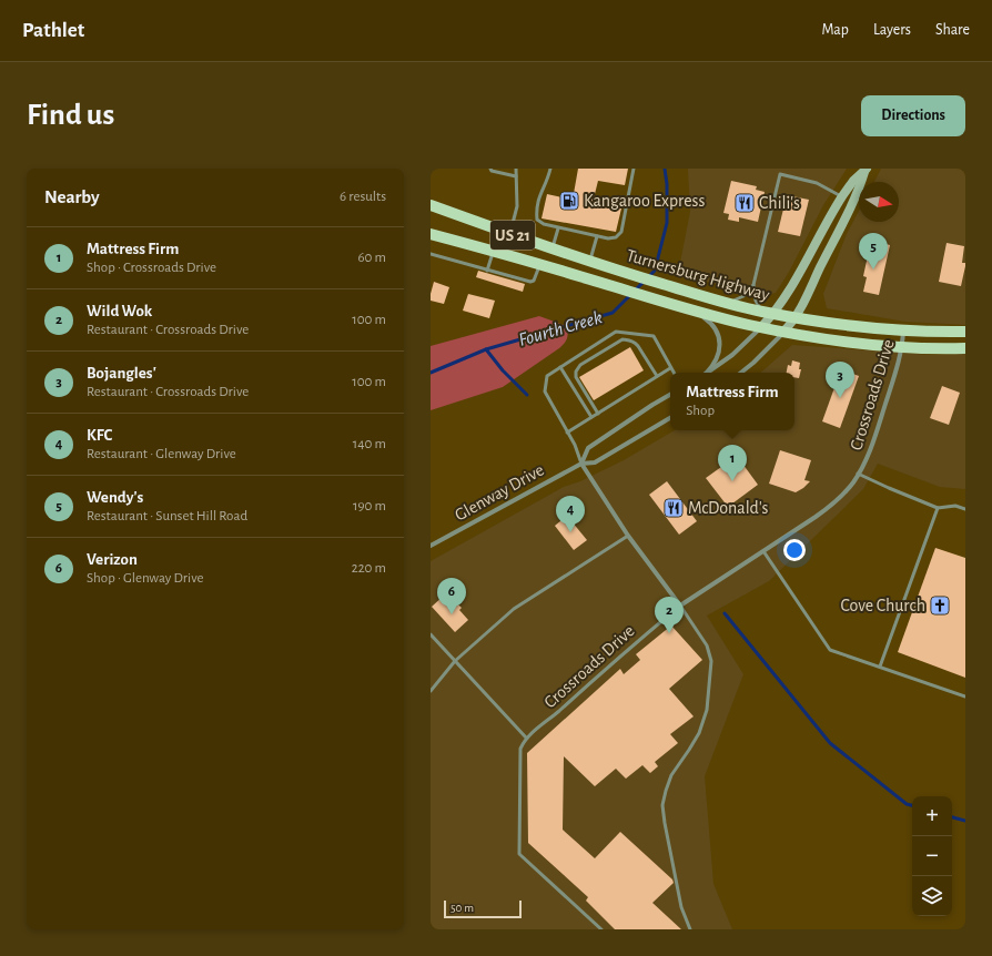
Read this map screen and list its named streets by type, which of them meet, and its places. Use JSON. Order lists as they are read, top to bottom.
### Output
{
  "streets": {
    "main road": ["US 21", "Turnersburg Highway"],
    "street": ["Crossroads Drive", "Glenway Drive"]
  },
  "crossings": [
    ["Turnersburg Highway", "Crossroads Drive"]
  ],
  "water": ["Fourth Creek"],
  "places": {
    "fuel station": ["Kangaroo Express"],
    "restaurant": ["Chili's", "McDonald's"],
    "church": ["Cove Church"]
  },
  "scale_bar": "50 m",
  "north": "right",
  "page": {
    "header": "Pathlet",
    "nav": ["Map", "Layers", "Share"],
    "buttons": "Directions",
    "title": "Find us",
    "heading": ["Nearby", "6 results"],
    "list": [
      {
        "mark": "1",
        "name": "Mattress Firm",
        "note": "Shop · Crossroads Drive",
        "value": "60 m"
      },
      {
        "mark": "2",
        "name": "Wild Wok",
        "note": "Restaurant · Crossroads Drive",
        "value": "100 m"
      },
      {
        "mark": "3",
        "name": "Bojangles'",
        "note": "Restaurant · Crossroads Drive",
        "value": "100 m"
      },
      {
        "mark": "4",
        "name": "KFC",
        "note": "Restaurant · Glenway Drive",
        "value": "140 m"
      },
      {
        "mark": "5",
        "name": "Wendy's",
        "note": "Restaurant · Sunset Hill Road",
        "value": "190 m"
      },
      {
        "mark": "6",
        "name": "Verizon",
        "note": "Shop · Glenway Drive",
        "value": "220 m"
      }
    ],
    "pins": [
      "5",
      "3",
      "1",
      "4",
      "6",
      "2"
    ],
    "popup": ["Mattress Firm", "Shop"],
    "map_buttons": ["+", "−"],
    "scale": "50 m"
  }
}
